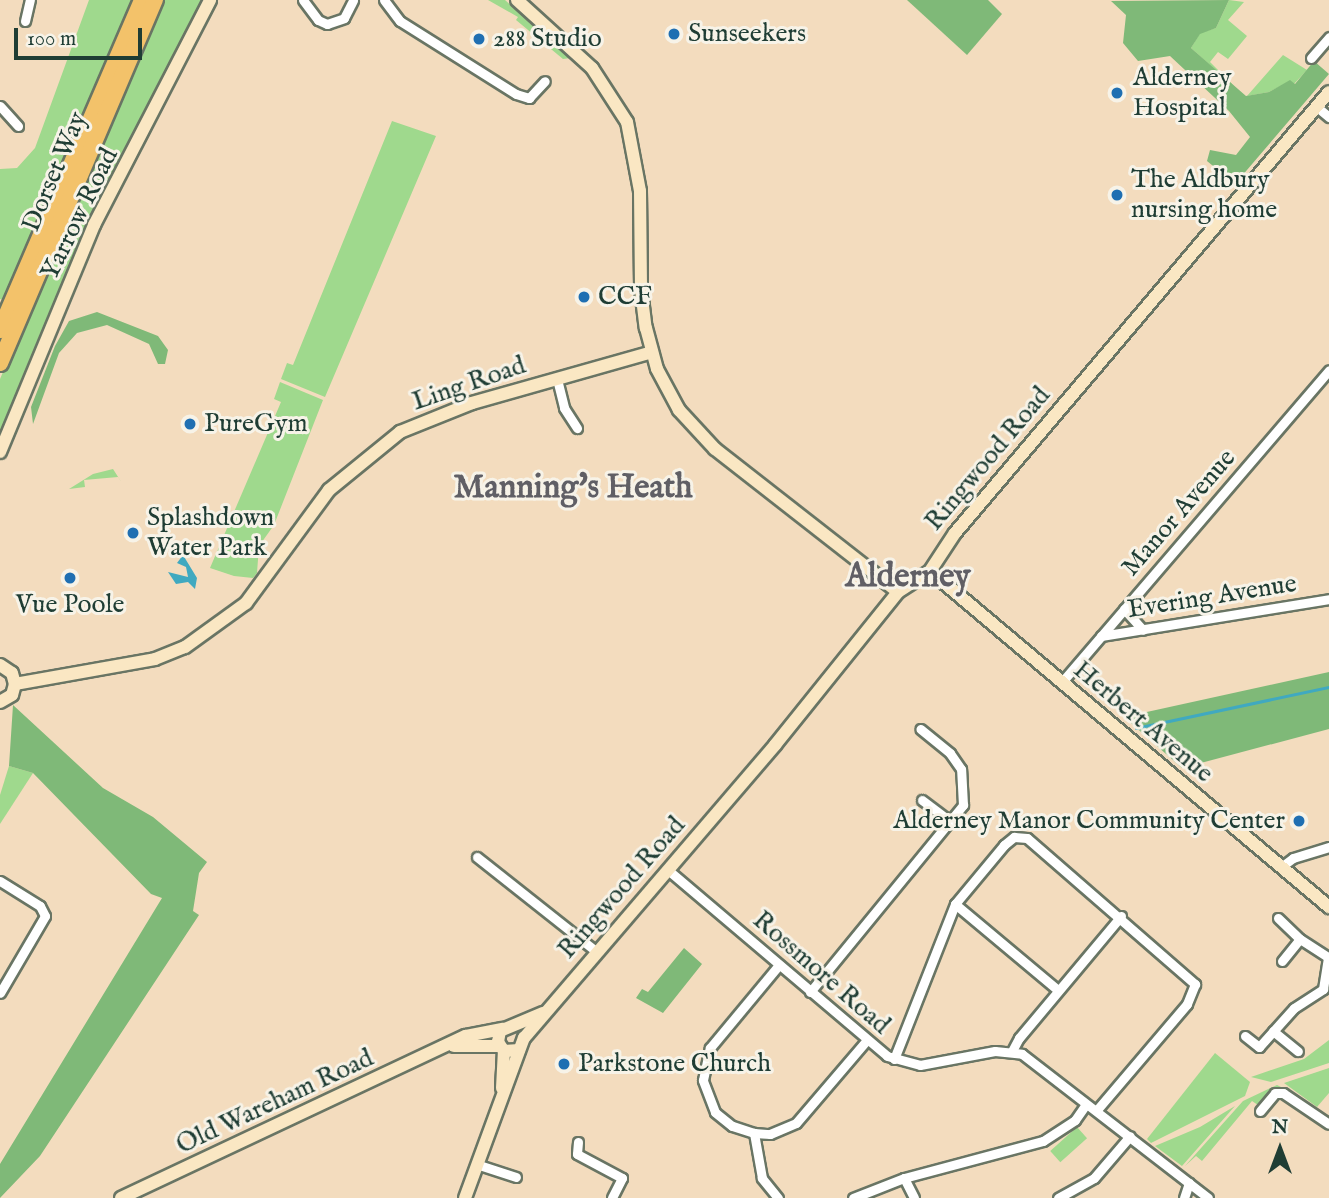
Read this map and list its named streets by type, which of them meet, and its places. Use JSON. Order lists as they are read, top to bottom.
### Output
{
  "streets": {
    "highway": ["Dorset Way"],
    "street": [
      "Yarrow Road",
      "Ling Road",
      "Ringwood Road",
      "Manor Avenue",
      "Evering Avenue",
      "Herbert Avenue",
      "Rossmore Road",
      "Old Wareham Road"
    ]
  },
  "crossings": [
    ["Ringwood Road", "Herbert Avenue"],
    ["Ringwood Road", "Rossmore Road"],
    ["Ringwood Road", "Old Wareham Road"],
    ["Manor Avenue", "Evering Avenue"],
    ["Manor Avenue", "Herbert Avenue"]
  ],
  "districts": ["Manning's Heath", "Alderney"],
  "places": [
    "Sunseekers",
    "288 Studio",
    "Alderney Hospital",
    "The Aldbury nursing home",
    "CCF",
    "PureGym",
    "Splashdown Water Park",
    "Vue Poole",
    "Alderney Manor Community Center",
    "Parkstone Church"
  ],
  "scale_bar": "100 m",
  "north": "top"
}
